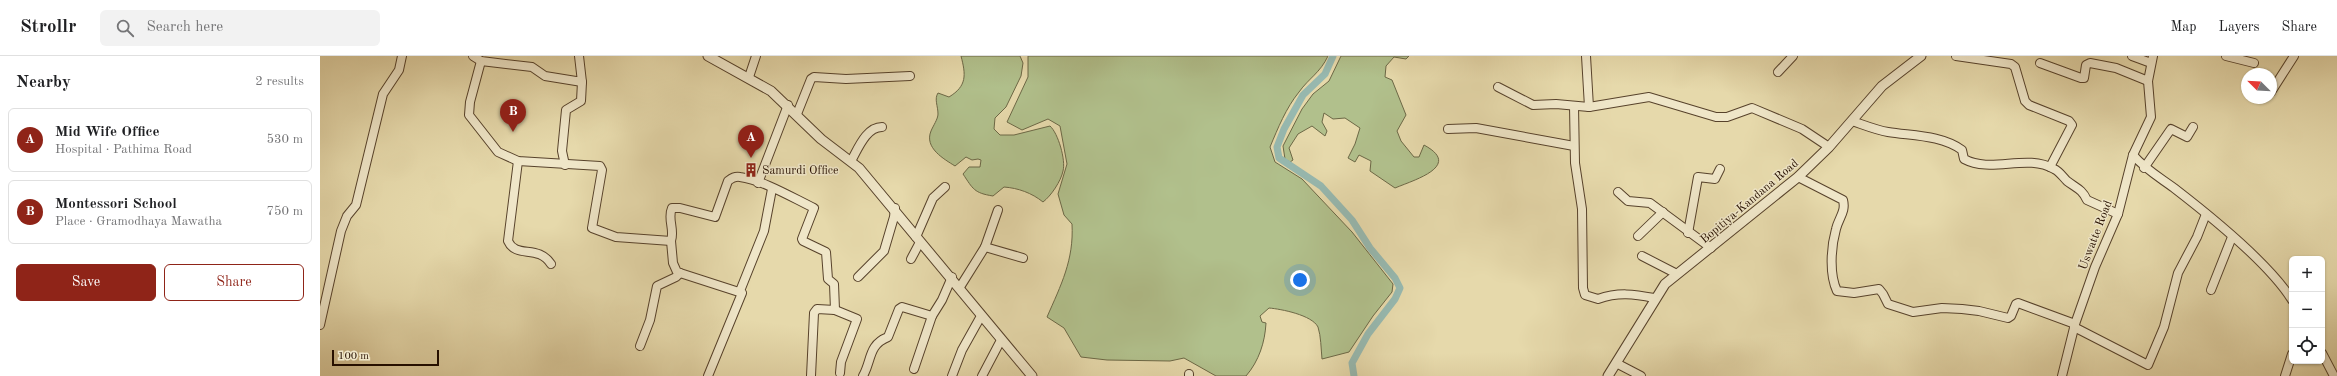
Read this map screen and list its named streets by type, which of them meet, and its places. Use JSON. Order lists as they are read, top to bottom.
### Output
{
  "streets": {
    "street": ["Bopitiya-Kandana Road", "Uswatte Road"]
  },
  "places": {
    "building": ["Samurdi Office"]
  },
  "scale_bar": "100 m",
  "north": "top left",
  "page": {
    "header": "Strollr",
    "search": "Search here",
    "nav": ["Map", "Layers", "Share"],
    "heading": ["Nearby", "2 results"],
    "pins": ["B", "A"],
    "list": [
      {
        "mark": "A",
        "name": "Mid Wife Office",
        "note": "Hospital · Pathima Road",
        "value": "530 m"
      },
      {
        "mark": "B",
        "name": "Montessori School",
        "note": "Place · Gramodhaya Mawatha",
        "value": "750 m"
      }
    ],
    "buttons": ["Save", "Share"],
    "map_buttons": ["+", "−"],
    "scale": "100 m"
  }
}
